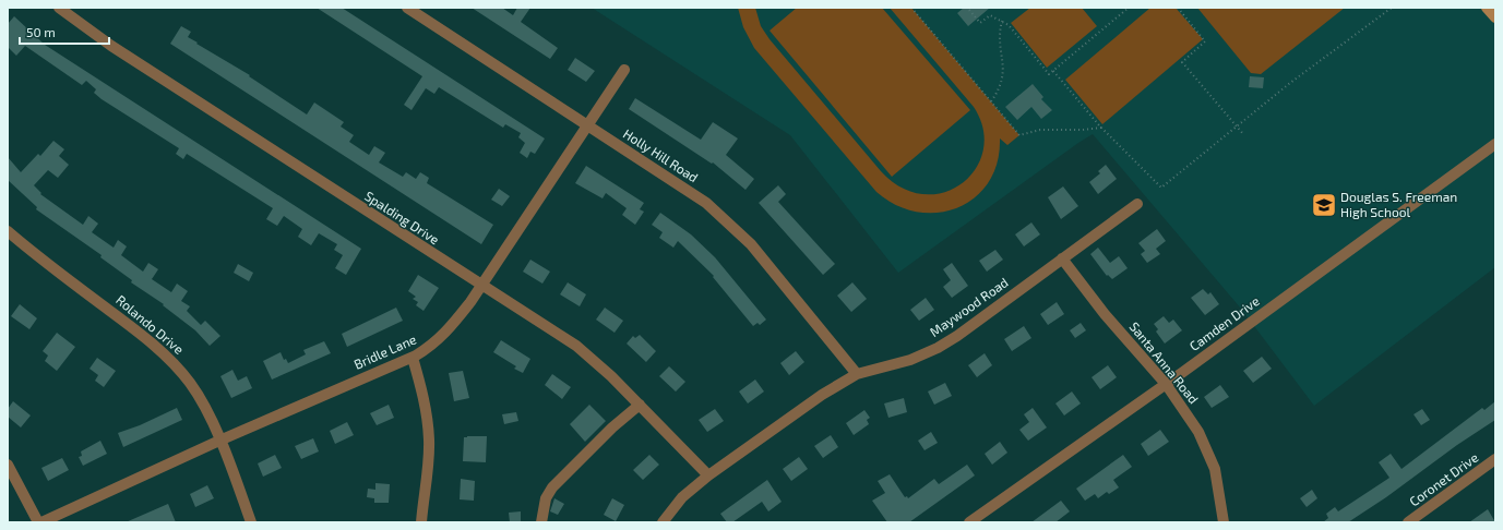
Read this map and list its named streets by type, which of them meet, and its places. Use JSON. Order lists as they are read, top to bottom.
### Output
{
  "streets": {
    "street": [
      "Holly Hill Road",
      "Spalding Drive",
      "Maywood Road",
      "Camden Drive",
      "Rolando Drive",
      "Bridle Lane",
      "Santa Anna Road",
      "Coronet Drive"
    ]
  },
  "crossings": [
    ["Holly Hill Road", "Maywood Road"],
    ["Holly Hill Road", "Bridle Lane"],
    ["Spalding Drive", "Maywood Road"],
    ["Spalding Drive", "Bridle Lane"],
    ["Maywood Road", "Santa Anna Road"],
    ["Camden Drive", "Santa Anna Road"],
    ["Rolando Drive", "Bridle Lane"]
  ],
  "places": {
    "school or university": ["Douglas S. Freeman High School"]
  },
  "scale_bar": "50 m"
}
